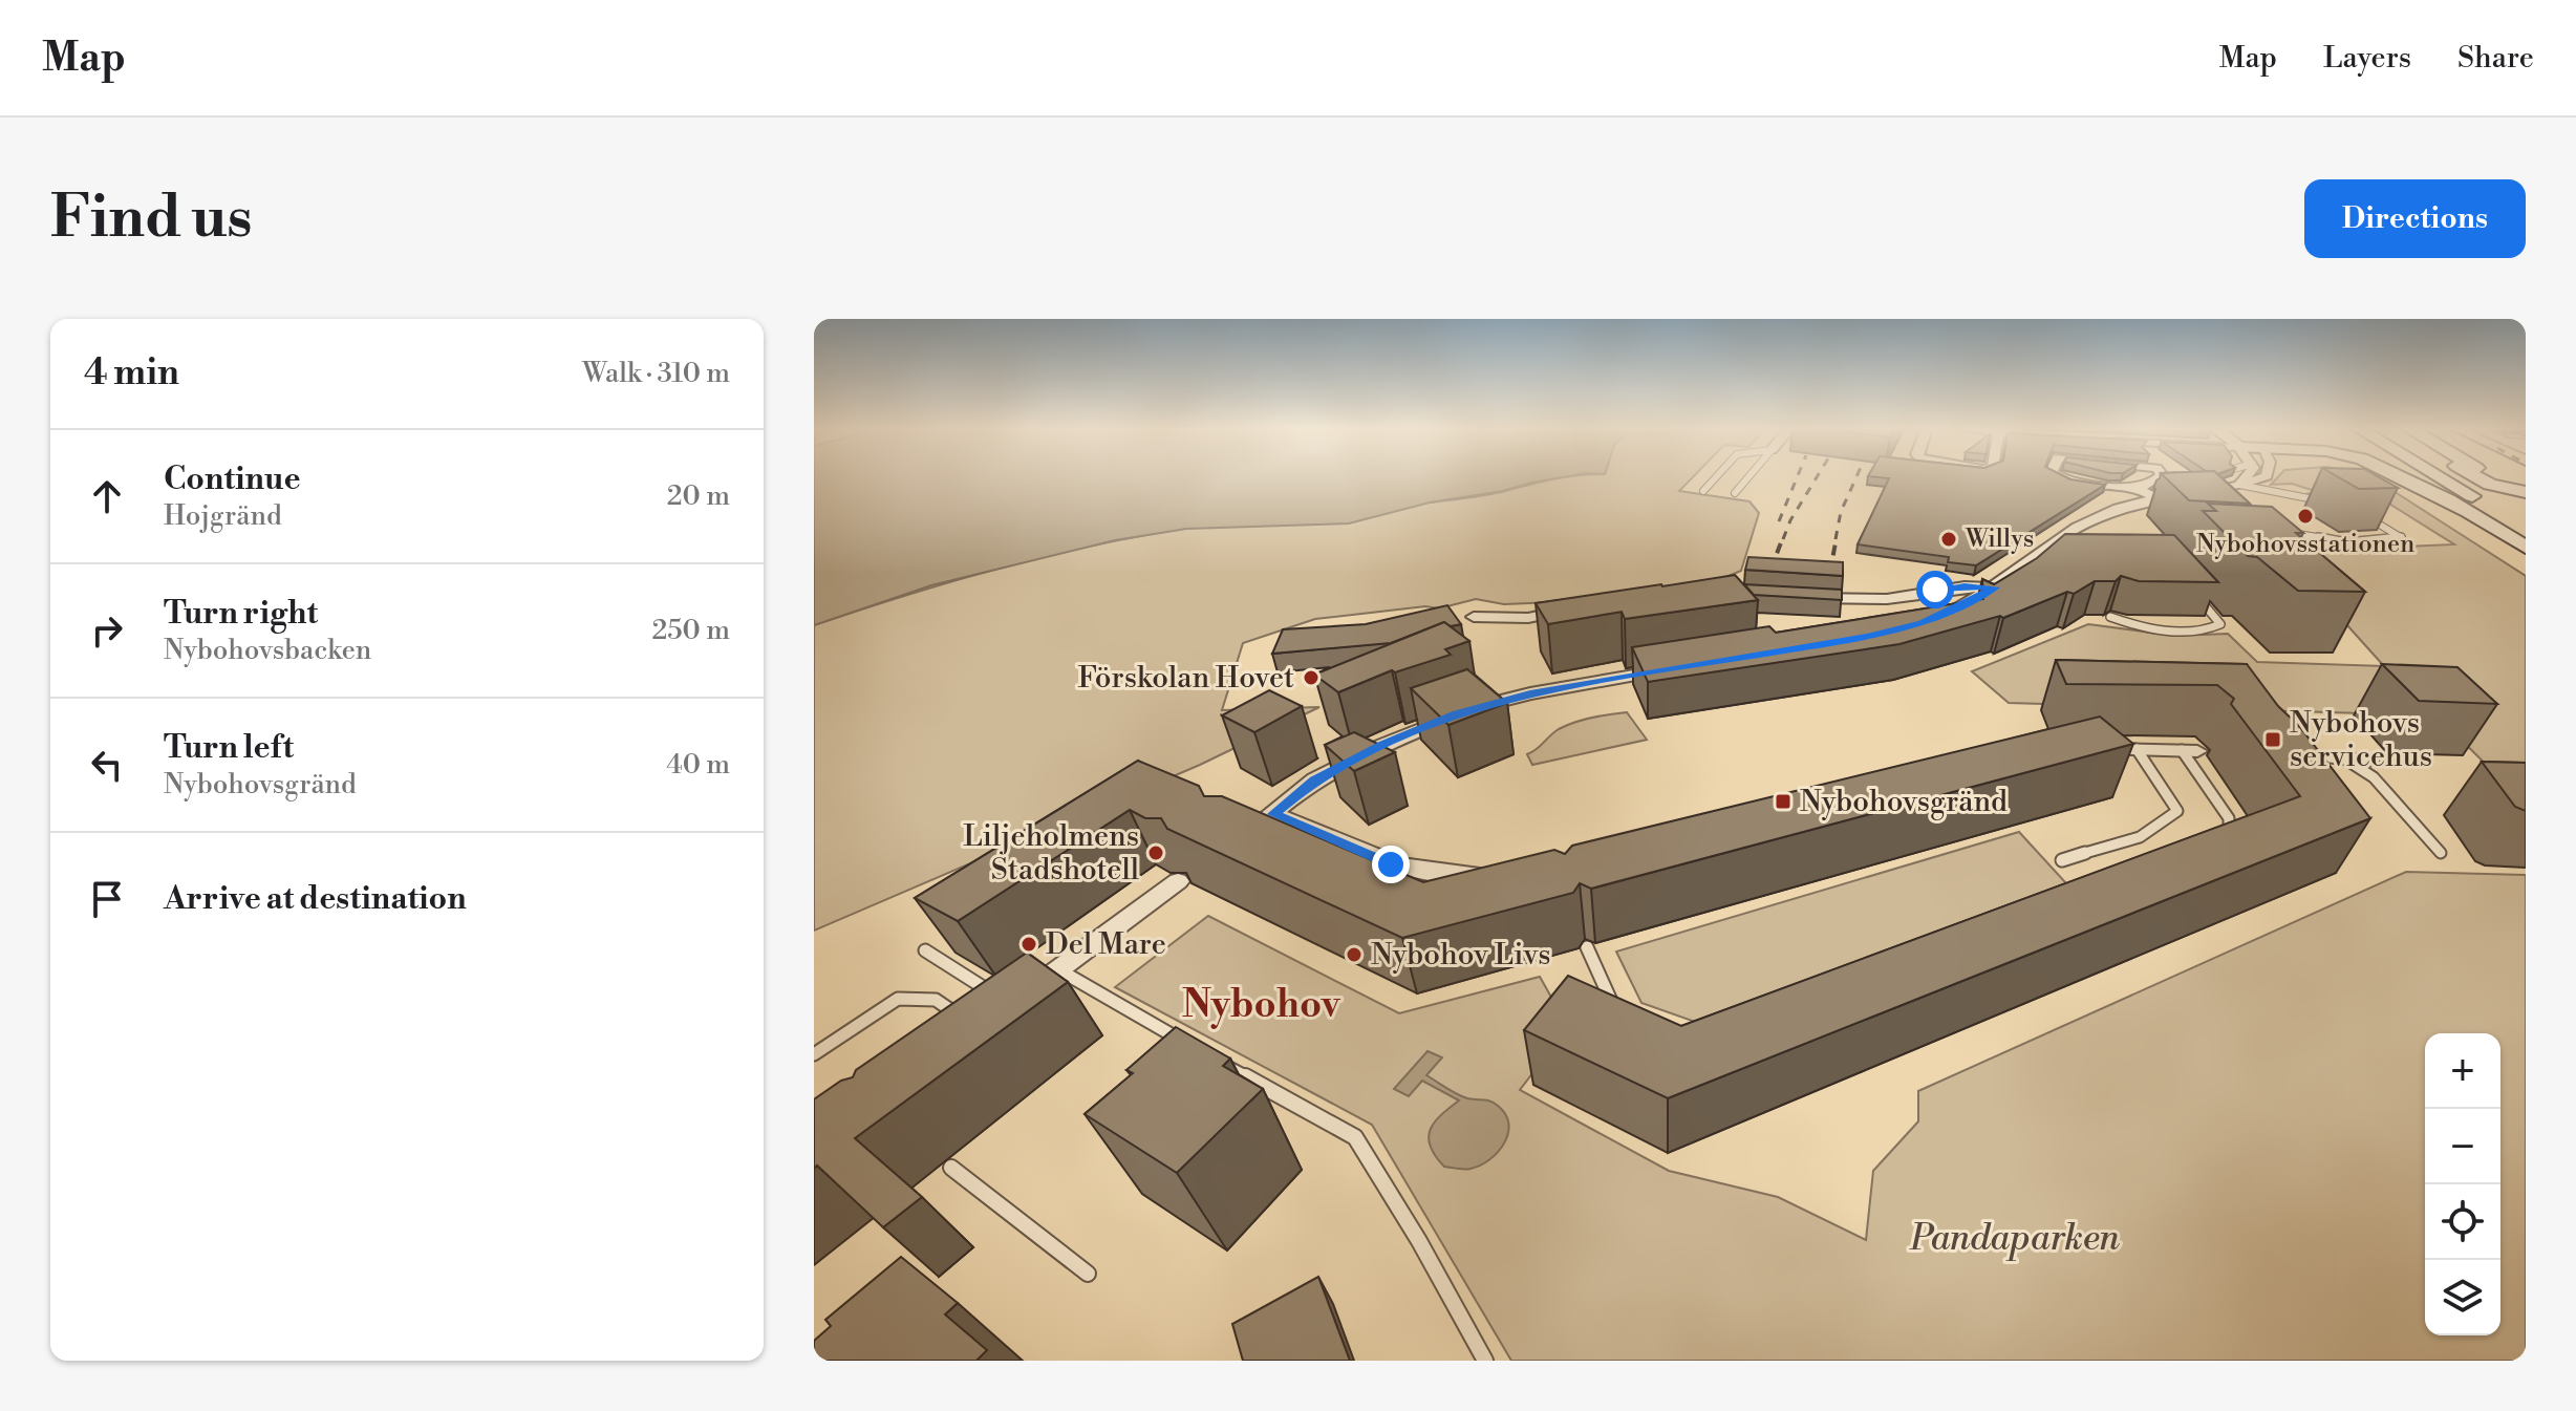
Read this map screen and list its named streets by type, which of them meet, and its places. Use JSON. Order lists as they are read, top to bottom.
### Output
{
  "districts": ["Nybohov"],
  "parks": ["Pandaparken"],
  "places": {
    "other": [
      "Nybohovsstationen",
      "Willys",
      "Förskolan Hovet",
      "Liljeholmens Stadshotell",
      "Del Mare",
      "Nybohov Livs"
    ],
    "transit": ["Nybohovs servicehus", "Nybohovsgränd"]
  },
  "page": {
    "header": "Map",
    "nav": ["Map", "Layers", "Share"],
    "buttons": "Directions",
    "title": "Find us",
    "heading": ["4 min", "Walk · 310 m"],
    "list": [
      ["Continue", "Hojgränd", "20 m"],
      ["Turn right", "Nybohovsbacken", "250 m"],
      ["Turn left", "Nybohovsgränd", "40 m"],
      "Arrive at destination"
    ],
    "map_buttons": ["+", "−"]
  }
}
